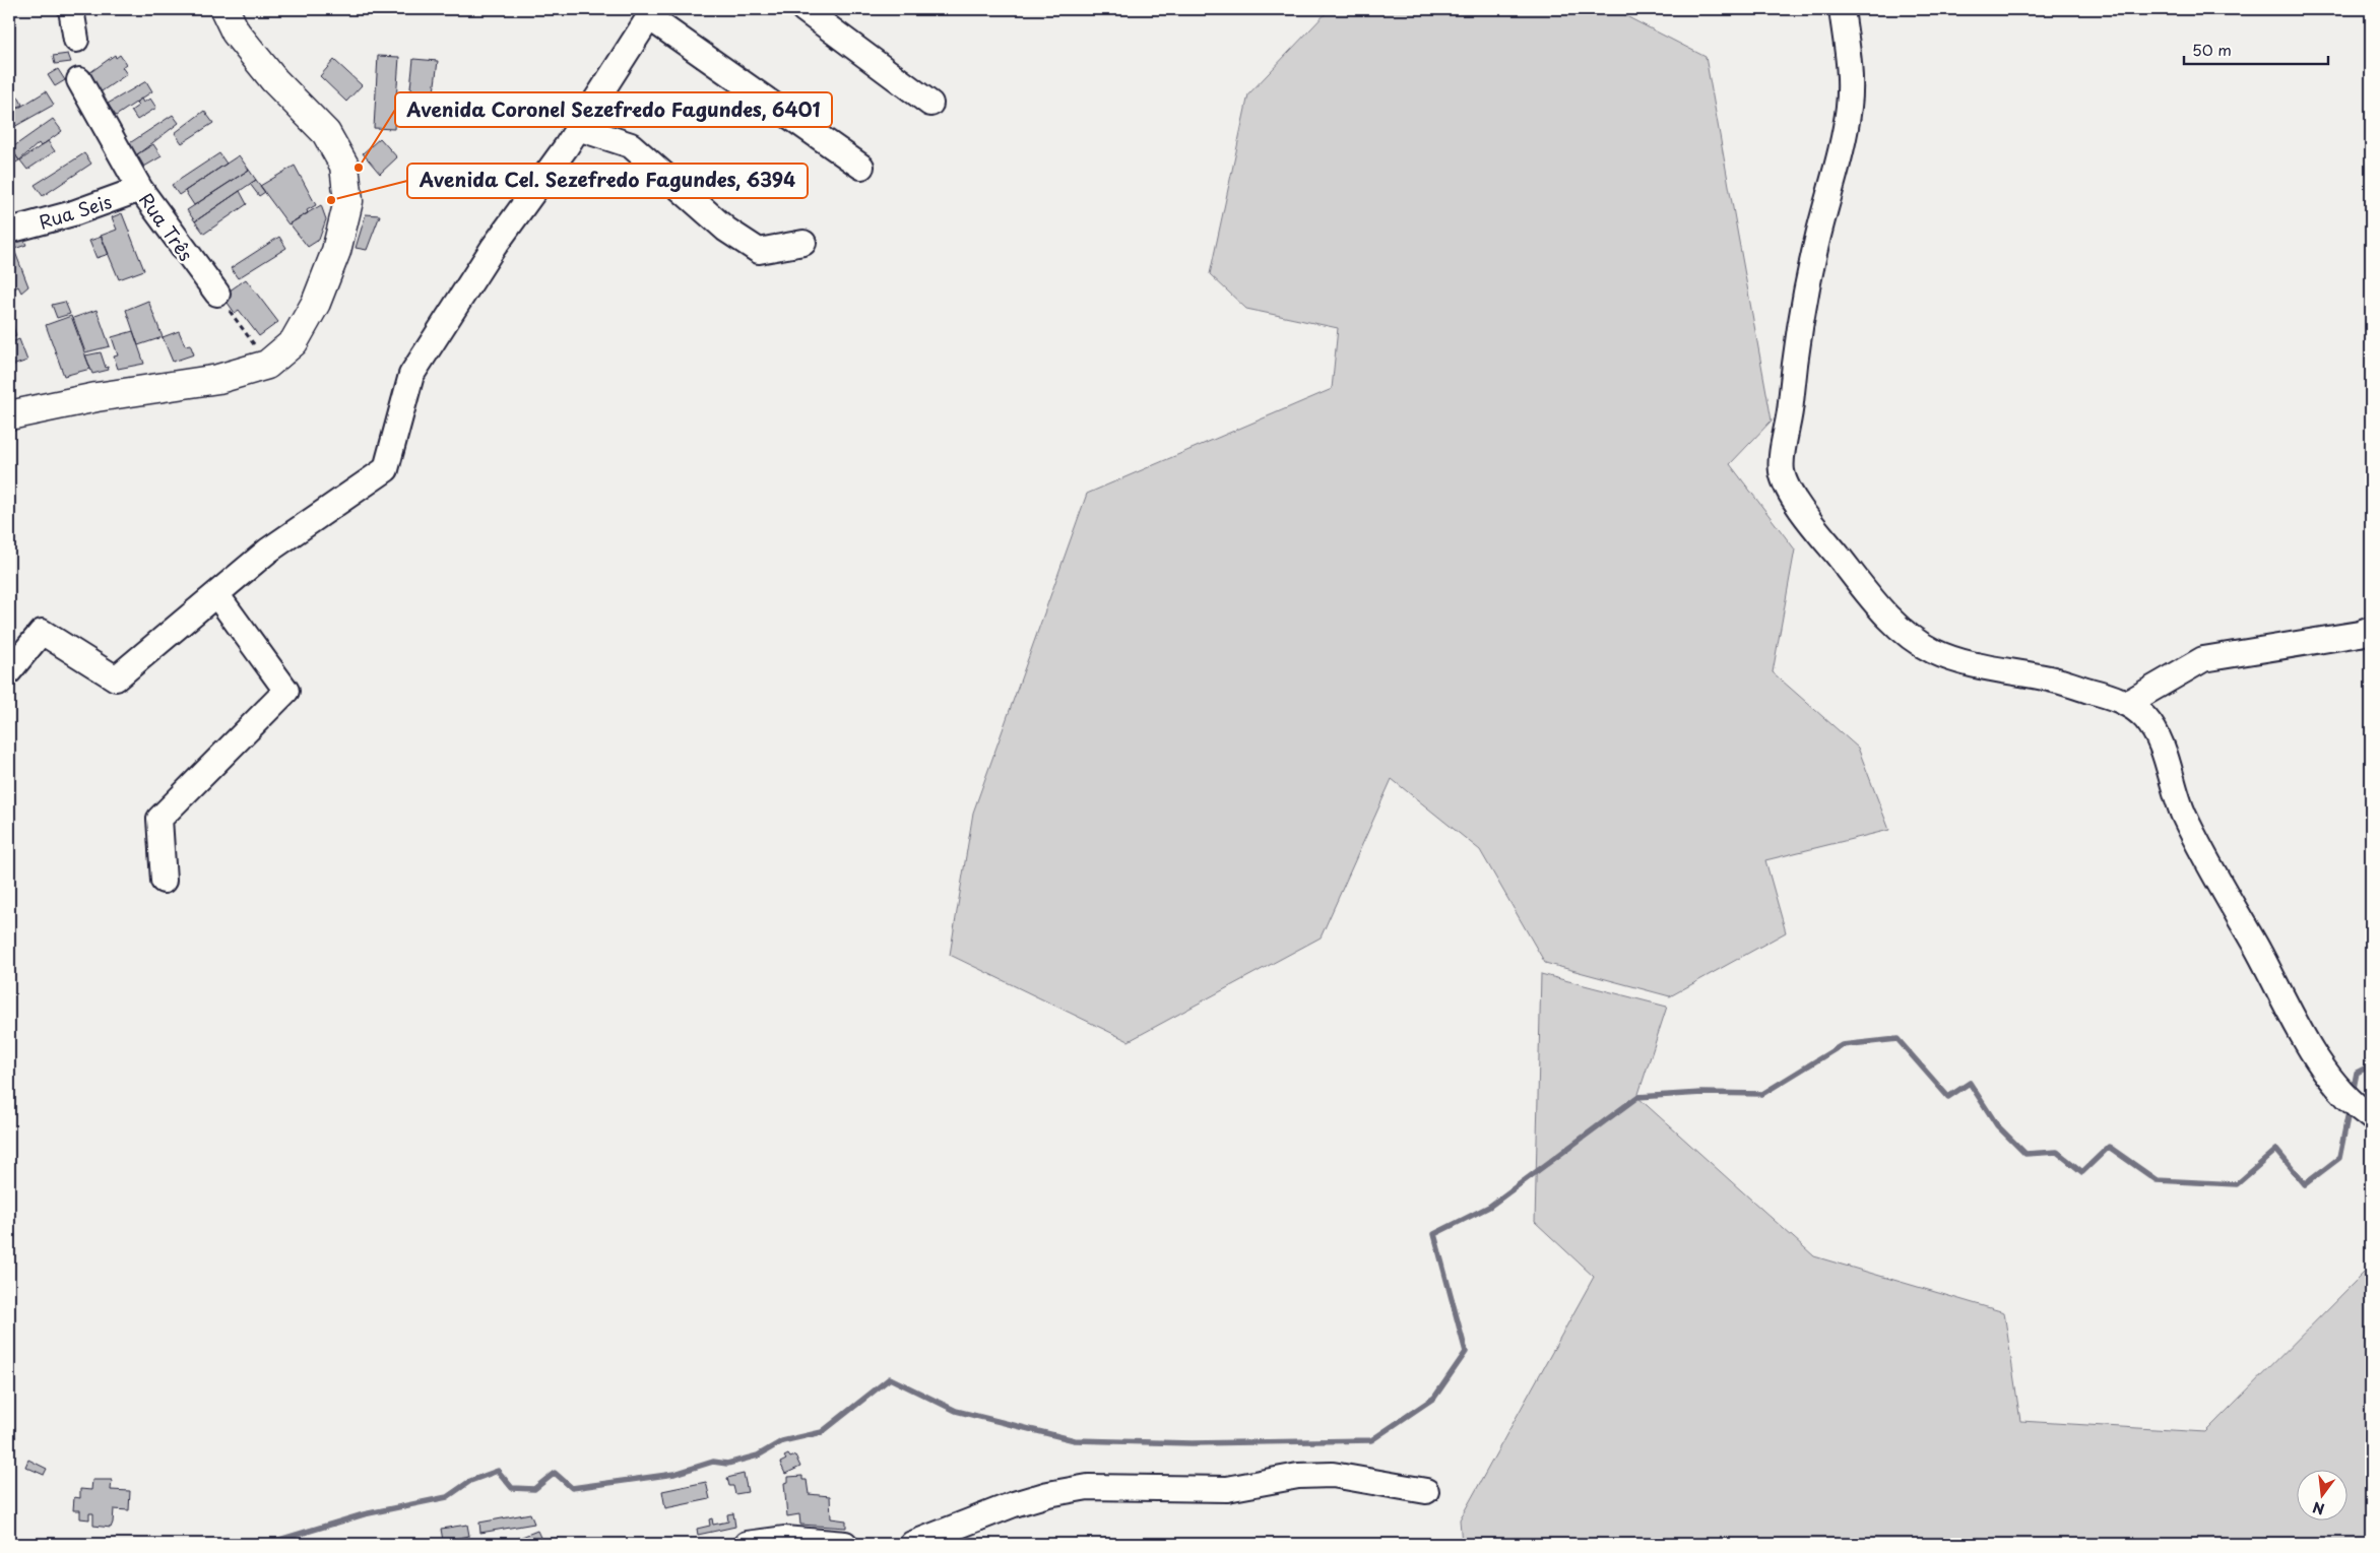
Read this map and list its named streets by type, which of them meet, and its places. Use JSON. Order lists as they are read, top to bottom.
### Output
{
  "streets": {
    "street": ["Rua Seis", "Rua Três"]
  },
  "crossings": [
    ["Rua Seis", "Rua Três"]
  ],
  "places": ["Avenida Coronel Sezefredo Fagundes, 6401", "Avenida Cel. Sezefredo Fagundes, 6394"],
  "scale_bar": "50 m",
  "north": "bottom"
}
